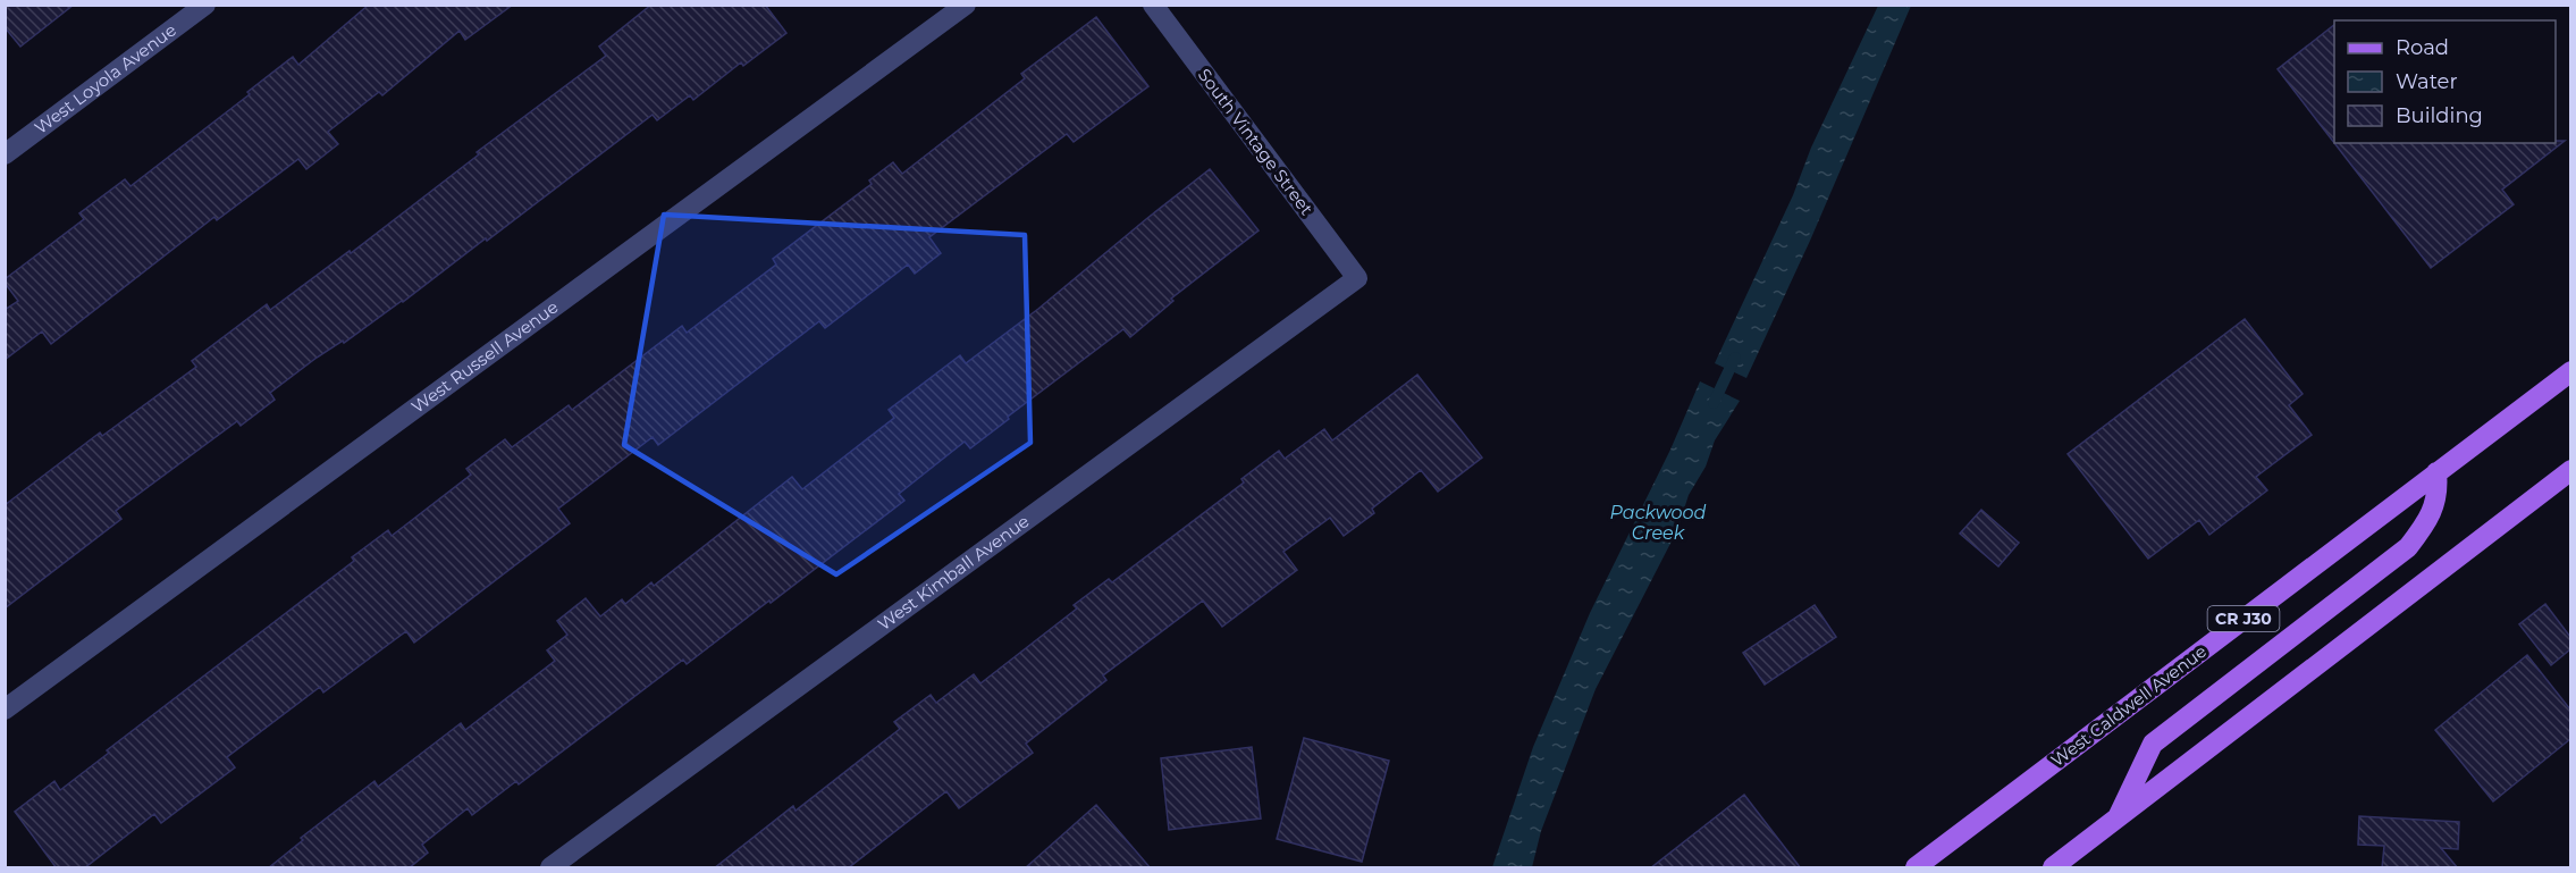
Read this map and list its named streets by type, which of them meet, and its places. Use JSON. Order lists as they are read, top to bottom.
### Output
{
  "streets": {
    "main road": ["CR J30", "West Caldwell Avenue"],
    "street": [
      "West Loyola Avenue",
      "South Vintage Street",
      "West Russell Avenue",
      "West Kimball Avenue"
    ]
  },
  "crossings": [
    ["South Vintage Street", "West Kimball Avenue"]
  ],
  "water": ["Packwood Creek"],
  "legend": ["Road", "Water", "Building"]
}
